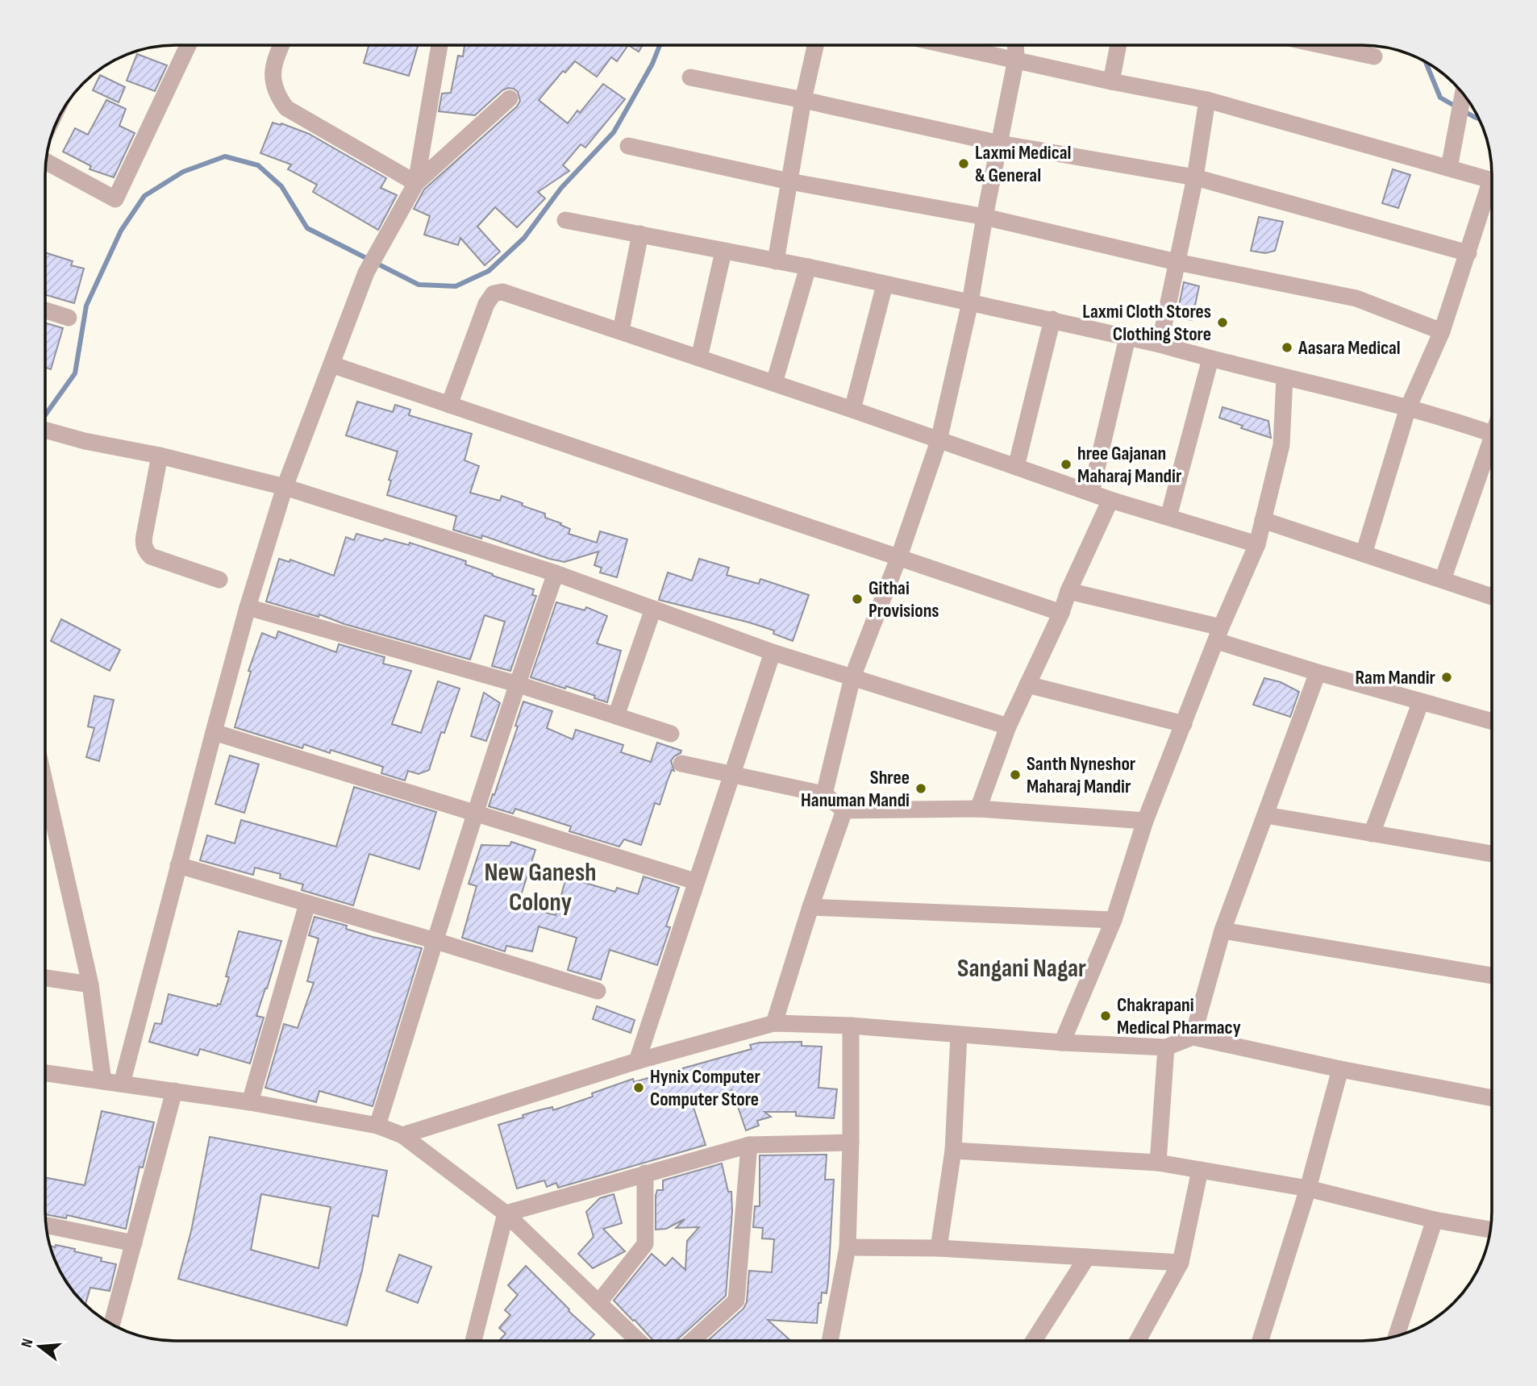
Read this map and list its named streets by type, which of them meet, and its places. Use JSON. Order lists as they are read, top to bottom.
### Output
{
  "districts": ["New Ganesh Colony", "Sangani Nagar"],
  "places": [
    "Laxmi Medical & General",
    "Laxmi Cloth Stores Clothing Store",
    "Aasara Medical",
    "hree Gajanan Maharaj Mandir",
    "Githai Provisions",
    "Ram Mandir",
    "Santh Nyneshor Maharaj Mandir",
    "Shree Hanuman Mandi",
    "Chakrapani Medical Pharmacy",
    "Hynix Computer Computer Store"
  ],
  "north": "left"
}
